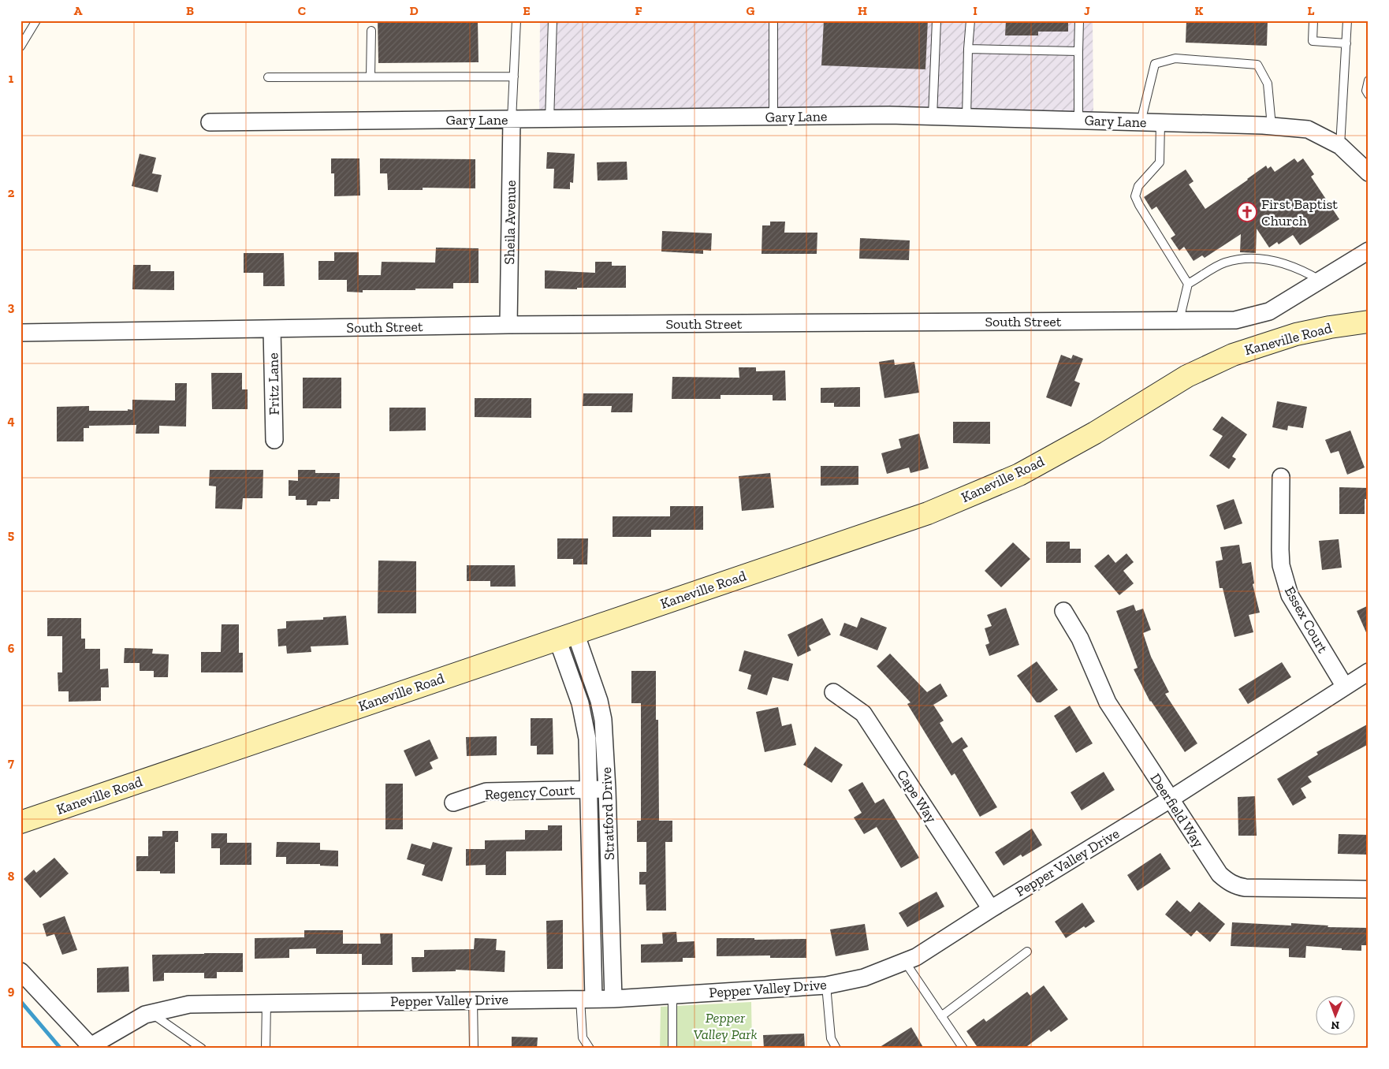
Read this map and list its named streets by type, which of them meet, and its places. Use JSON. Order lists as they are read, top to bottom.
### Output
{
  "streets": {
    "main road": ["Kaneville Road"],
    "street": [
      "Gary Lane",
      "Sheila Avenue",
      "South Street",
      "Fritz Lane",
      "Essex Court",
      "Regency Court",
      "Cape Way",
      "Deerfield Way",
      "Stratford Drive",
      "Pepper Valley Drive"
    ]
  },
  "crossings": [
    ["Gary Lane", "Sheila Avenue"],
    ["Sheila Avenue", "South Street"],
    ["South Street", "Fritz Lane"],
    ["Kaneville Road", "Stratford Drive"],
    ["Essex Court", "Pepper Valley Drive"],
    ["Regency Court", "Stratford Drive"],
    ["Cape Way", "Pepper Valley Drive"],
    ["Deerfield Way", "Pepper Valley Drive"],
    ["Stratford Drive", "Pepper Valley Drive"]
  ],
  "parks": ["Pepper Valley Park"],
  "places": {
    "church": ["First Baptist Church"]
  },
  "north": "bottom",
  "grid": {
    "columns": [
      "A",
      "B",
      "C",
      "D",
      "E",
      "F",
      "G",
      "H",
      "I",
      "J",
      "K",
      "L"
    ],
    "rows": [
      "1",
      "2",
      "3",
      "4",
      "5",
      "6",
      "7",
      "8",
      "9"
    ]
  }
}
